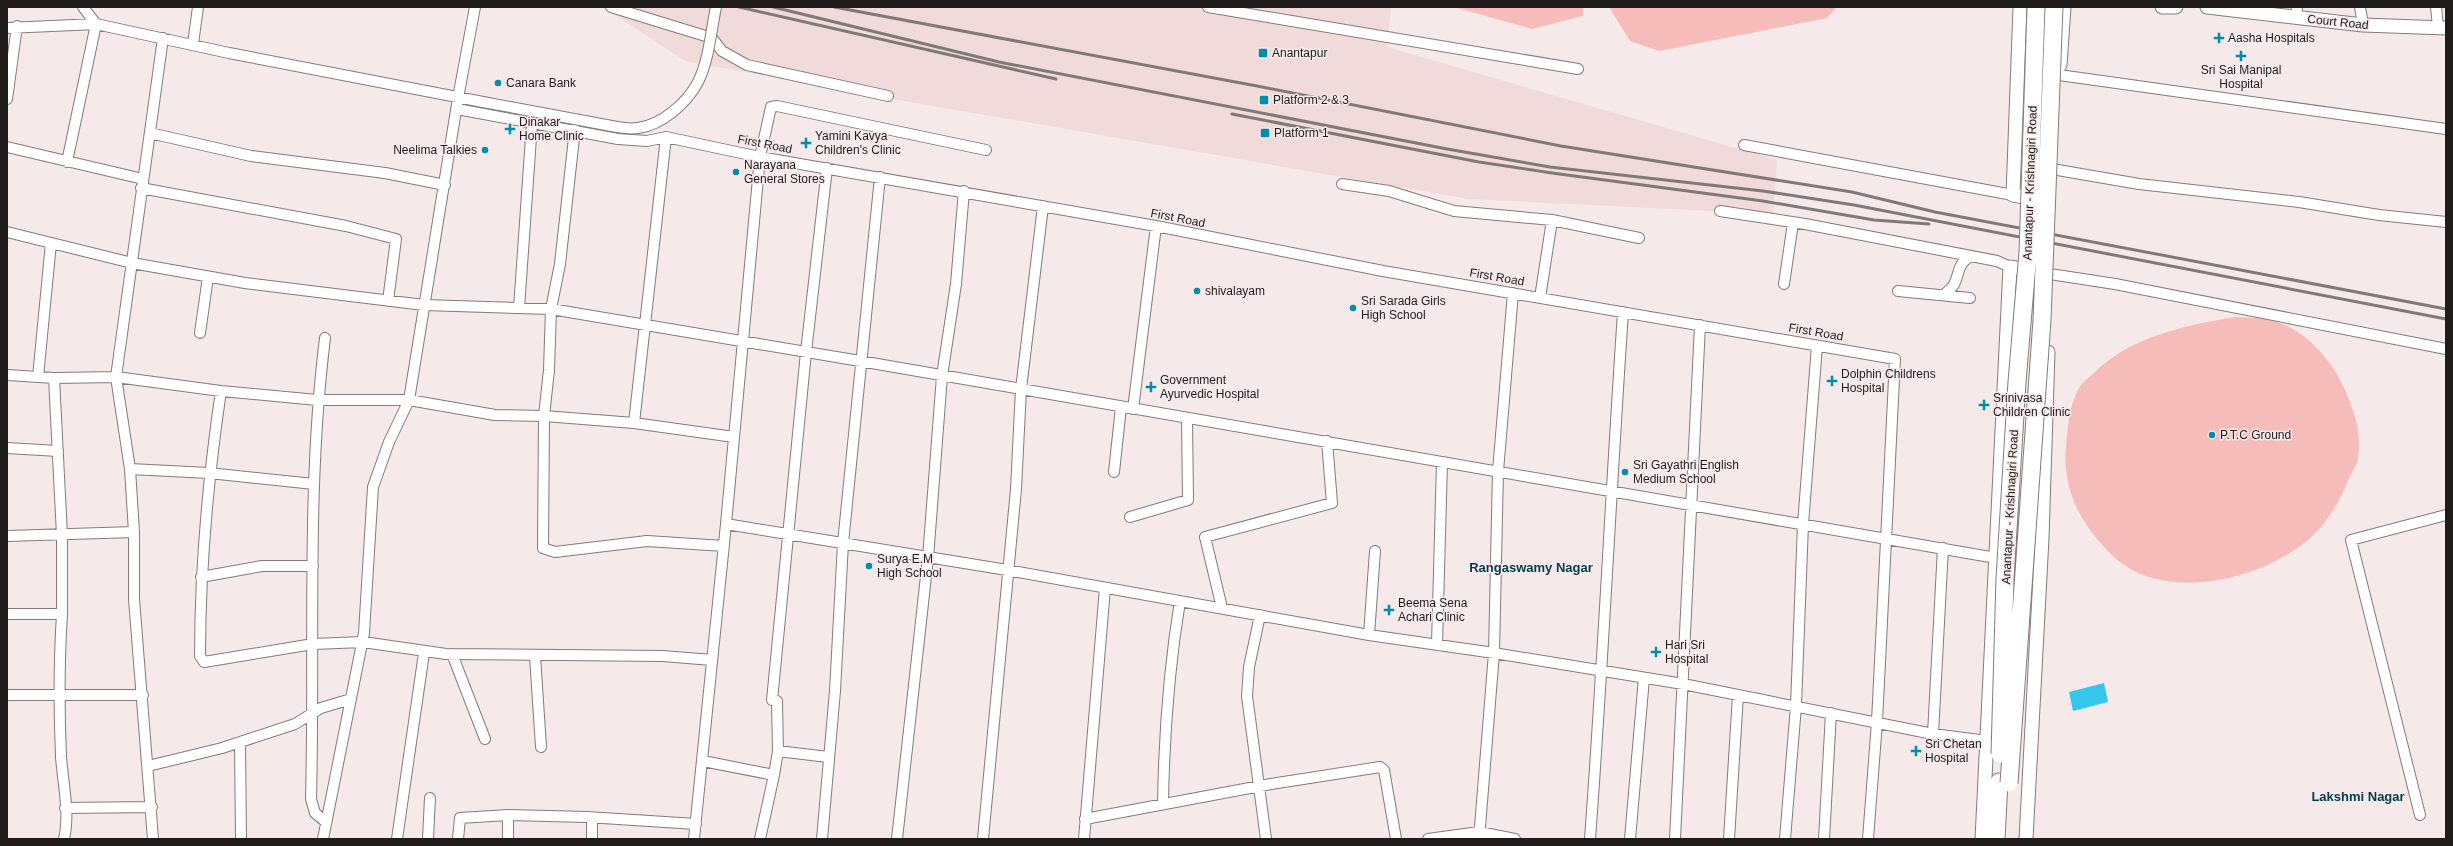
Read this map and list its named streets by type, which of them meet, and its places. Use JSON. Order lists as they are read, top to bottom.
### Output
{
  "streets": {
    "highway": ["Anantapur - Krishnagiri Road"],
    "street": ["Court Road", "First Road"]
  },
  "districts": ["Rangaswamy Nagar", "Lakshmi Nagar"],
  "places": {
    "health": [
      "Aasha Hospitals",
      "Sri Sai Manipal Hospital",
      "Dinakar Home Clinic",
      "Yamini Kavya Children's Clinic",
      "Dolphin Childrens Hospital",
      "Government Ayurvedic Hospital",
      "Srinivasa Children Clinic",
      "Beema Sena Achari Clinic",
      "Hari Sri Hospital",
      "Sri Chetan Hospital"
    ],
    "transit": ["Anantapur", "Platform 2 & 3", "Platform 1"],
    "other": [
      "Canara Bank",
      "Neelima Talkies",
      "Narayana General Stores",
      "shivalayam",
      "Sri Sarada Girls High School",
      "P.T.C Ground",
      "Sri Gayathri English Medium School",
      "Surya E.M High School"
    ]
  }
}
